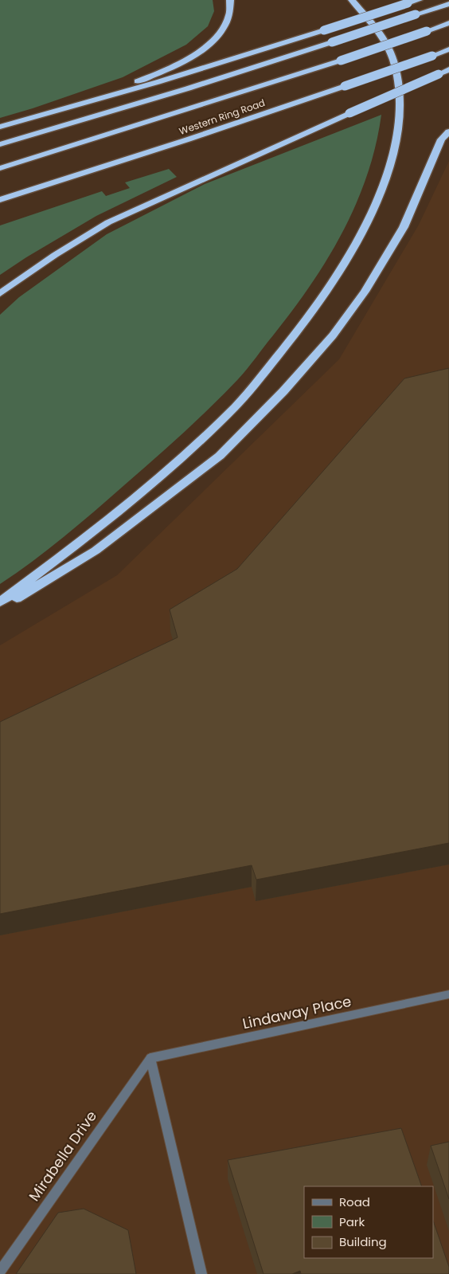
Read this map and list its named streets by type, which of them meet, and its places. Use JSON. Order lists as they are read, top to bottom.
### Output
{
  "streets": {
    "highway": ["Western Ring Road"],
    "street": ["Lindaway Place", "Mirabella Drive"]
  },
  "crossings": [
    ["Lindaway Place", "Mirabella Drive"]
  ],
  "legend": ["Road", "Park", "Building"]
}
